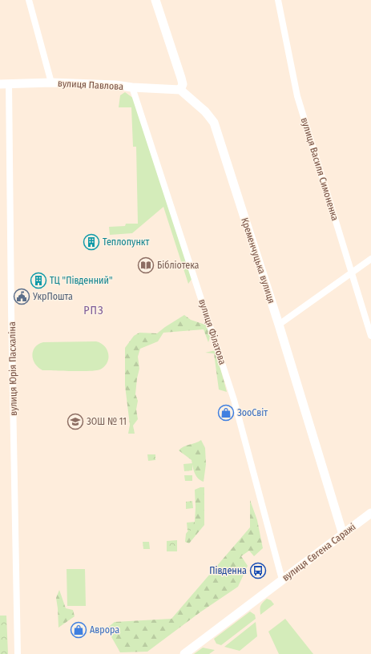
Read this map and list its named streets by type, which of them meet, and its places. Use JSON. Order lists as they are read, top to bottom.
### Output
{
  "streets": {
    "street": [
      "вулиця Павлова",
      "вулиця Василя Симоненка",
      "Кременчуцька вулиця",
      "вулиця Філатова",
      "вулиця Юрія Пасхаліна",
      "вулиця Євгена Саражі"
    ]
  },
  "crossings": [
    ["вулиця Павлова", "Кременчуцька вулиця"],
    ["вулиця Павлова", "вулиця Філатова"],
    ["вулиця Павлова", "вулиця Юрія Пасхаліна"],
    ["Кременчуцька вулиця", "вулиця Євгена Саражі"],
    ["вулиця Філатова", "вулиця Євгена Саражі"]
  ],
  "districts": ["РПЗ"],
  "places": {
    "building": ["Теплопункт", "ТЦ \"Південний\""],
    "library": ["Бібліотека"],
    "public building": ["УкрПошта"],
    "shop": ["ЗооСвiт", "Аврора"],
    "school or university": ["ЗОШ № 11"],
    "bus stop": ["Південна"]
  }
}
